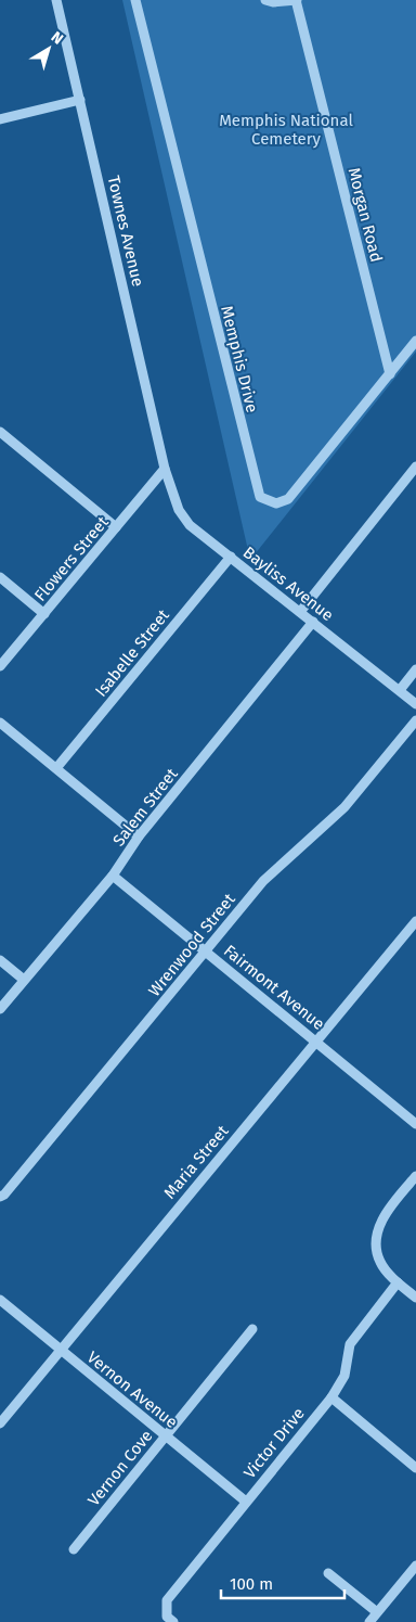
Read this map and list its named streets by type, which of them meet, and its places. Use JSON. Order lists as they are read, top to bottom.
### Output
{
  "streets": {
    "street": [
      "Morgan Road",
      "Townes Avenue",
      "Memphis Drive",
      "Flowers Street",
      "Bayliss Avenue",
      "Isabelle Street",
      "Salem Street",
      "Wrenwood Street",
      "Fairmont Avenue",
      "Maria Street",
      "Vernon Avenue",
      "Victor Drive",
      "Vernon Cove"
    ]
  },
  "crossings": [
    ["Morgan Road", "Memphis Drive"],
    ["Townes Avenue", "Flowers Street"],
    ["Townes Avenue", "Bayliss Avenue"],
    ["Flowers Street", "Bayliss Avenue"],
    ["Bayliss Avenue", "Isabelle Street"],
    ["Bayliss Avenue", "Salem Street"],
    ["Salem Street", "Fairmont Avenue"],
    ["Wrenwood Street", "Fairmont Avenue"],
    ["Fairmont Avenue", "Maria Street"],
    ["Maria Street", "Vernon Avenue"],
    ["Vernon Avenue", "Victor Drive"],
    ["Vernon Avenue", "Vernon Cove"]
  ],
  "parks": ["Memphis National Cemetery"],
  "scale_bar": "100 m",
  "north": "top right"
}
